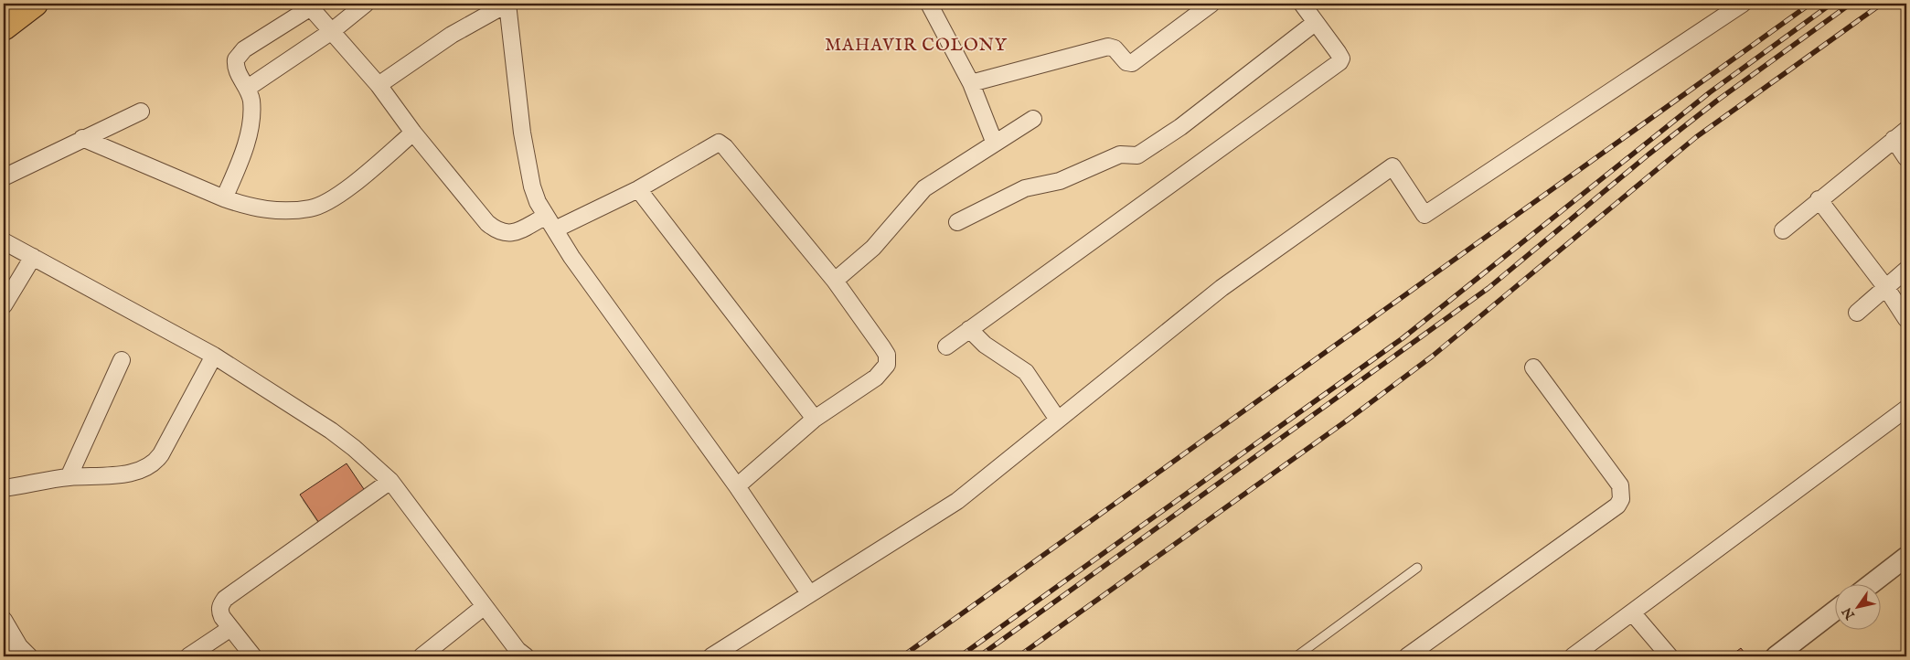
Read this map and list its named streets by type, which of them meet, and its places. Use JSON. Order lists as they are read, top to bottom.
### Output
{
  "districts": ["MAHAVIR COLONY"],
  "north": "bottom left"
}
